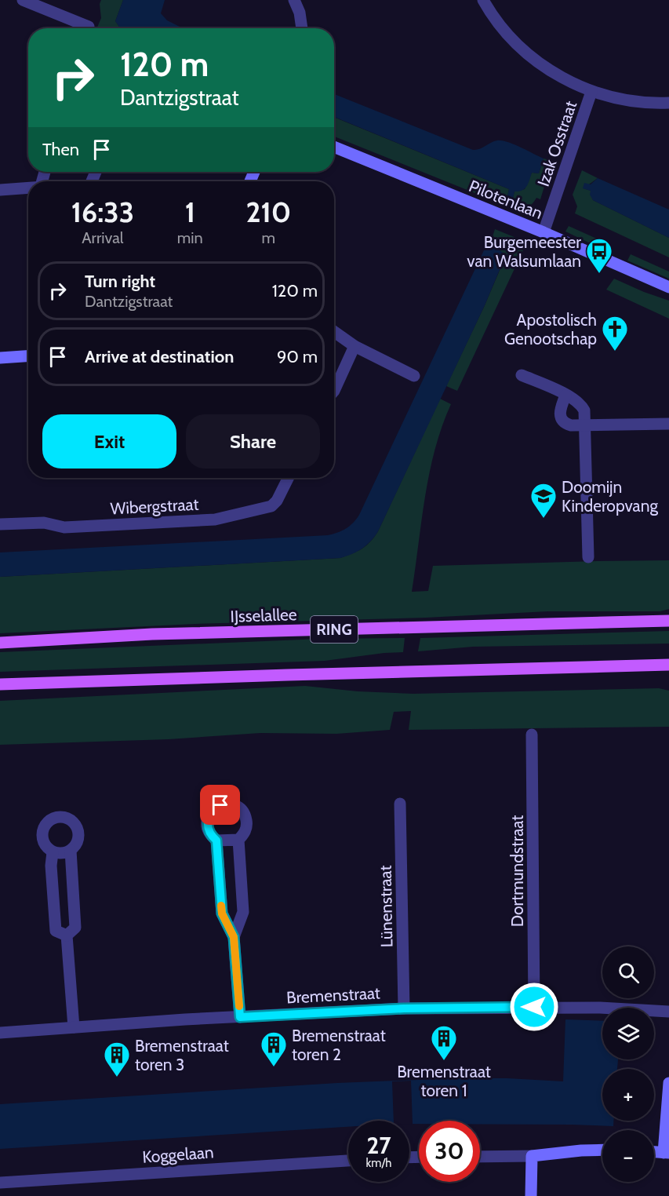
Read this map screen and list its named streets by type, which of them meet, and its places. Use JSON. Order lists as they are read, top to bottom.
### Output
{
  "streets": {
    "main road": ["IJsselallee", "RING"],
    "street": [
      "Izak Osstraat",
      "Pilotenlaan",
      "Wibergstraat",
      "Dortmundstraat",
      "Lünenstraat",
      "Bremenstraat",
      "Koggelaan"
    ]
  },
  "crossings": [
    ["Izak Osstraat", "Pilotenlaan"],
    ["Dortmundstraat", "Bremenstraat"],
    ["Lünenstraat", "Bremenstraat"]
  ],
  "places": {
    "bus stop": ["Burgemeester van Walsumlaan"],
    "church": ["Apostolisch Genootschap"],
    "school or university": ["Doomijn Kinderopvang"],
    "building": ["Bremenstraat toren 1", "Bremenstraat toren 2", "Bremenstraat toren 3"]
  },
  "page": {
    "turn": ["120 m", "Dantzigstraat"],
    "then": "Then",
    "eta": [
      "16:33",
      "Arrival",
      "1",
      "min",
      "210",
      "m"
    ],
    "list": [
      {
        "name": "Turn right",
        "note": "Dantzigstraat",
        "value": "120 m"
      },
      {
        "name": "Arrive at destination",
        "value": "90 m"
      }
    ],
    "buttons": ["Exit", "Share"],
    "map_buttons": ["+", "−"],
    "speed": "27 km/h",
    "limit": "30"
  }
}
